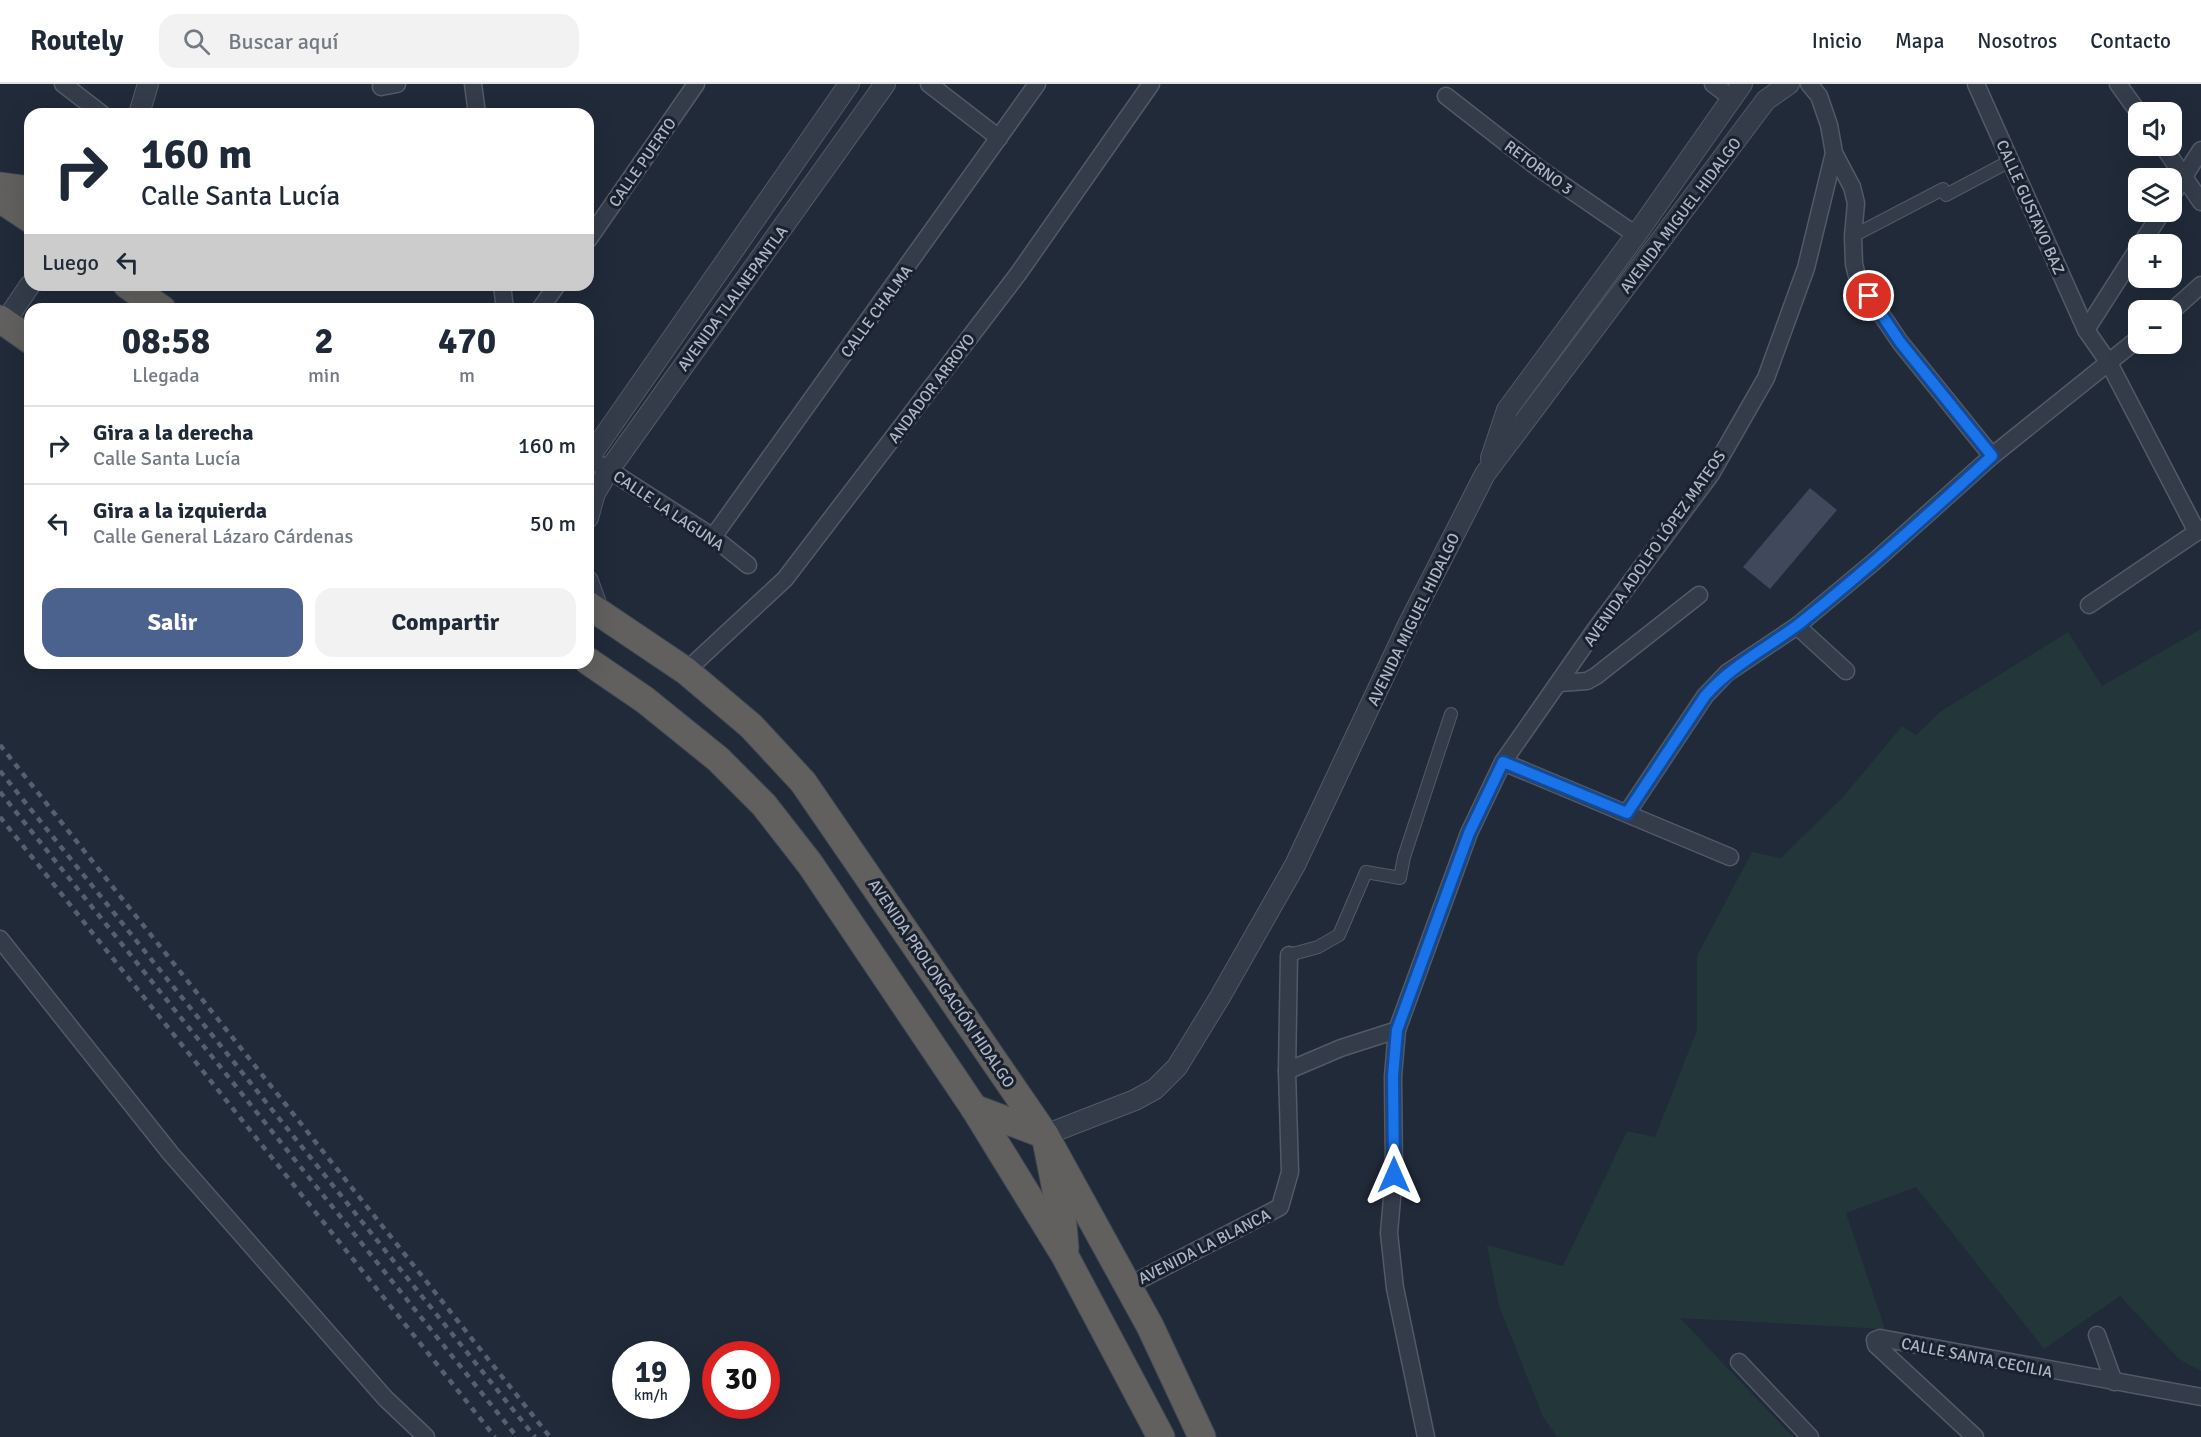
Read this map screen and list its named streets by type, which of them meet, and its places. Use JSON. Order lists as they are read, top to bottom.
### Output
{
  "streets": {
    "highway": ["AVENIDA PROLONGACIÓN HIDALGO"],
    "street": [
      "CALLE PUERTO",
      "RETORNO 3",
      "CALLE GUSTAVO BAZ",
      "AVENIDA MIGUEL HIDALGO",
      "AVENIDA TLALNEPANTLA",
      "CALLE CHALMA",
      "ANDADOR ARROYO",
      "CALLE LA LAGUNA",
      "AVENIDA ADOLFO LÓPEZ MATEOS",
      "AVENIDA LA BLANCA",
      "CALLE SANTA CECILIA"
    ]
  },
  "crossings": [
    ["AVENIDA MIGUEL HIDALGO", "AVENIDA PROLONGACIÓN HIDALGO"],
    ["AVENIDA TLALNEPANTLA", "CALLE LA LAGUNA"],
    ["CALLE CHALMA", "CALLE LA LAGUNA"],
    ["ANDADOR ARROYO", "AVENIDA PROLONGACIÓN HIDALGO"],
    ["AVENIDA PROLONGACIÓN HIDALGO", "AVENIDA LA BLANCA"]
  ],
  "page": {
    "header": "Routely",
    "search": "Buscar aquí",
    "nav": [
      "Inicio",
      "Mapa",
      "Nosotros",
      "Contacto"
    ],
    "map_buttons": ["+", "−"],
    "turn": ["160 m", "Calle Santa Lucía"],
    "then": "Luego",
    "eta": [
      "08:58",
      "Llegada",
      "2",
      "min",
      "470",
      "m"
    ],
    "list": [
      {
        "name": "Gira a la derecha",
        "note": "Calle Santa Lucía",
        "value": "160 m"
      },
      {
        "name": "Gira a la izquierda",
        "note": "Calle General Lázaro Cárdenas",
        "value": "50 m"
      }
    ],
    "buttons": ["Salir", "Compartir"],
    "speed": "19 km/h",
    "limit": "30"
  }
}
